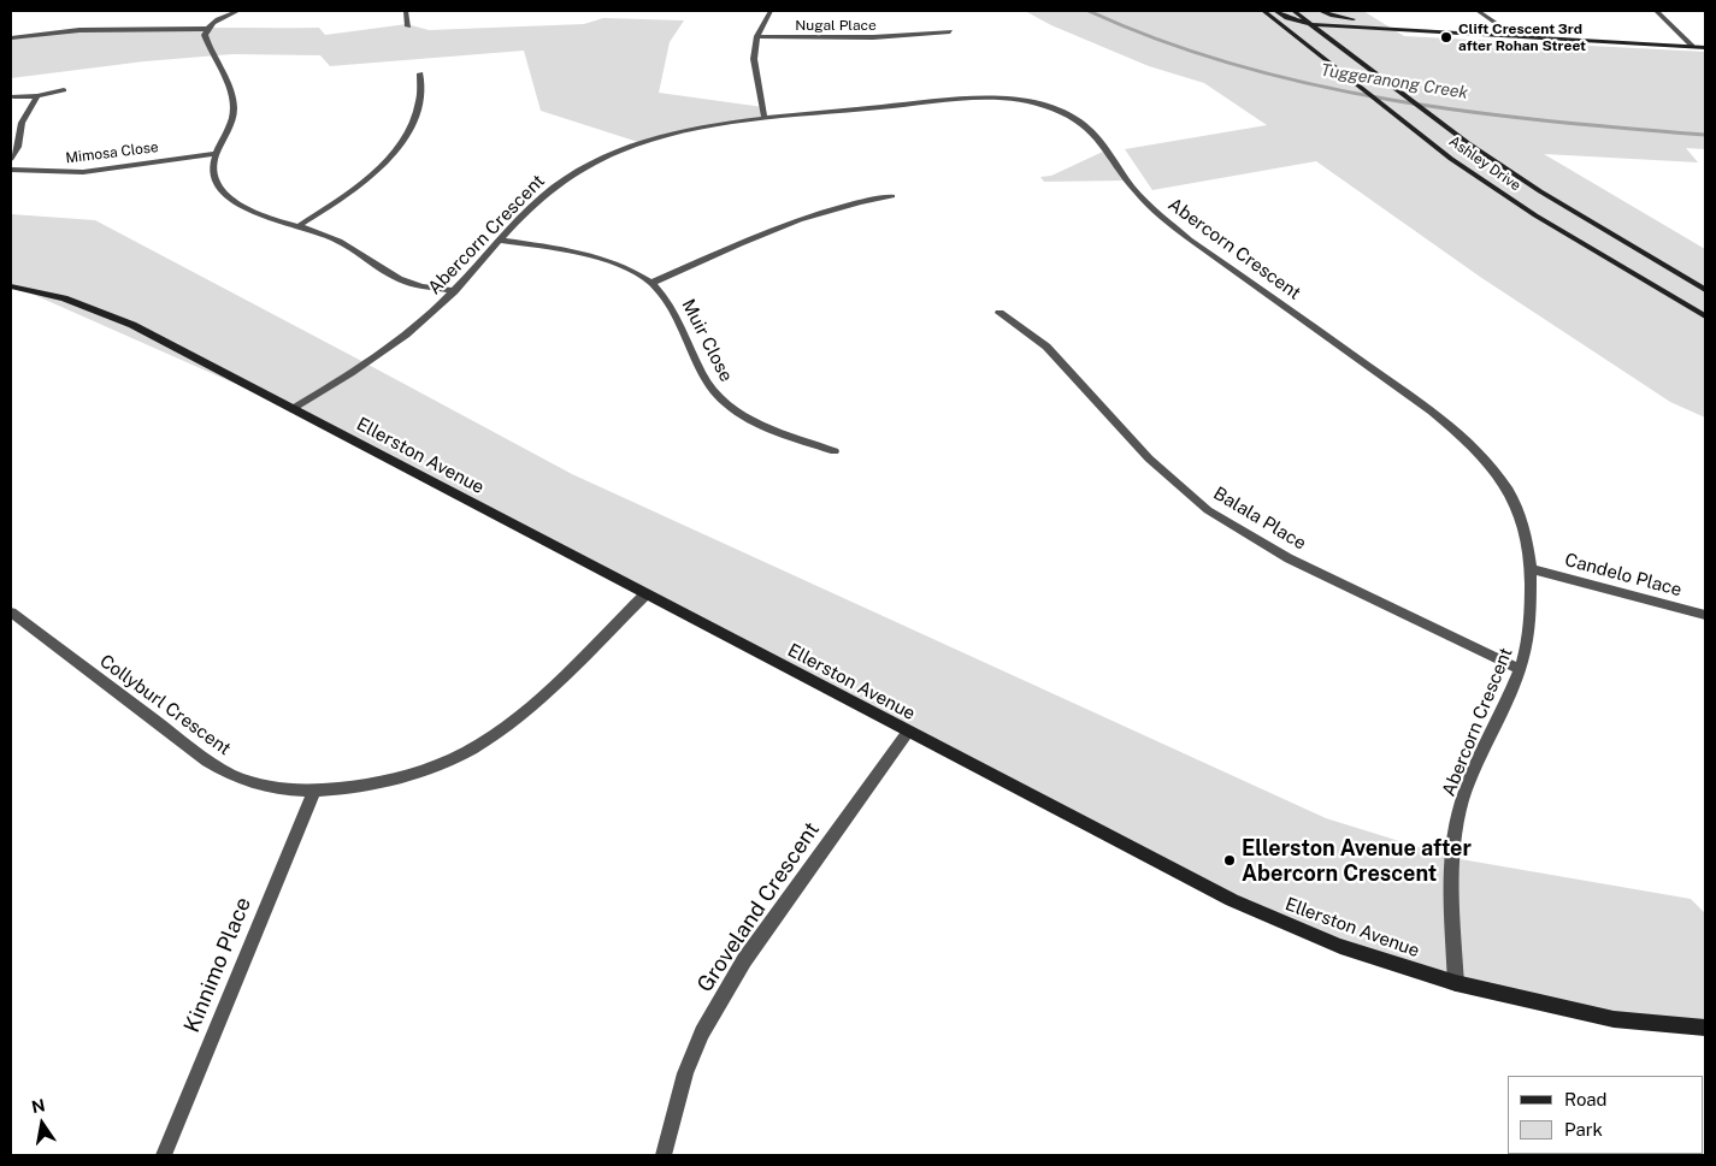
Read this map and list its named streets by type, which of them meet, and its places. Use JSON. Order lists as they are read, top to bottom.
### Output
{
  "streets": {
    "street": [
      "Nugal Place",
      "Mimosa Close",
      "Ashley Drive",
      "Abercorn Crescent",
      "Muir Close",
      "Ellerston Avenue",
      "Balala Place",
      "Candelo Place",
      "Collyburl Crescent",
      "Groveland Crescent",
      "Kinnimo Place"
    ]
  },
  "crossings": [
    ["Abercorn Crescent", "Muir Close"],
    ["Abercorn Crescent", "Ellerston Avenue"],
    ["Abercorn Crescent", "Balala Place"],
    ["Abercorn Crescent", "Candelo Place"],
    ["Ellerston Avenue", "Collyburl Crescent"],
    ["Ellerston Avenue", "Groveland Crescent"],
    ["Collyburl Crescent", "Kinnimo Place"]
  ],
  "water": ["Tuggeranong Creek"],
  "places": ["Clift Crescent 3rd after Rohan Street", "Ellerston Avenue after Abercorn Crescent"],
  "legend": ["Road", "Park"],
  "north": "top"
}
